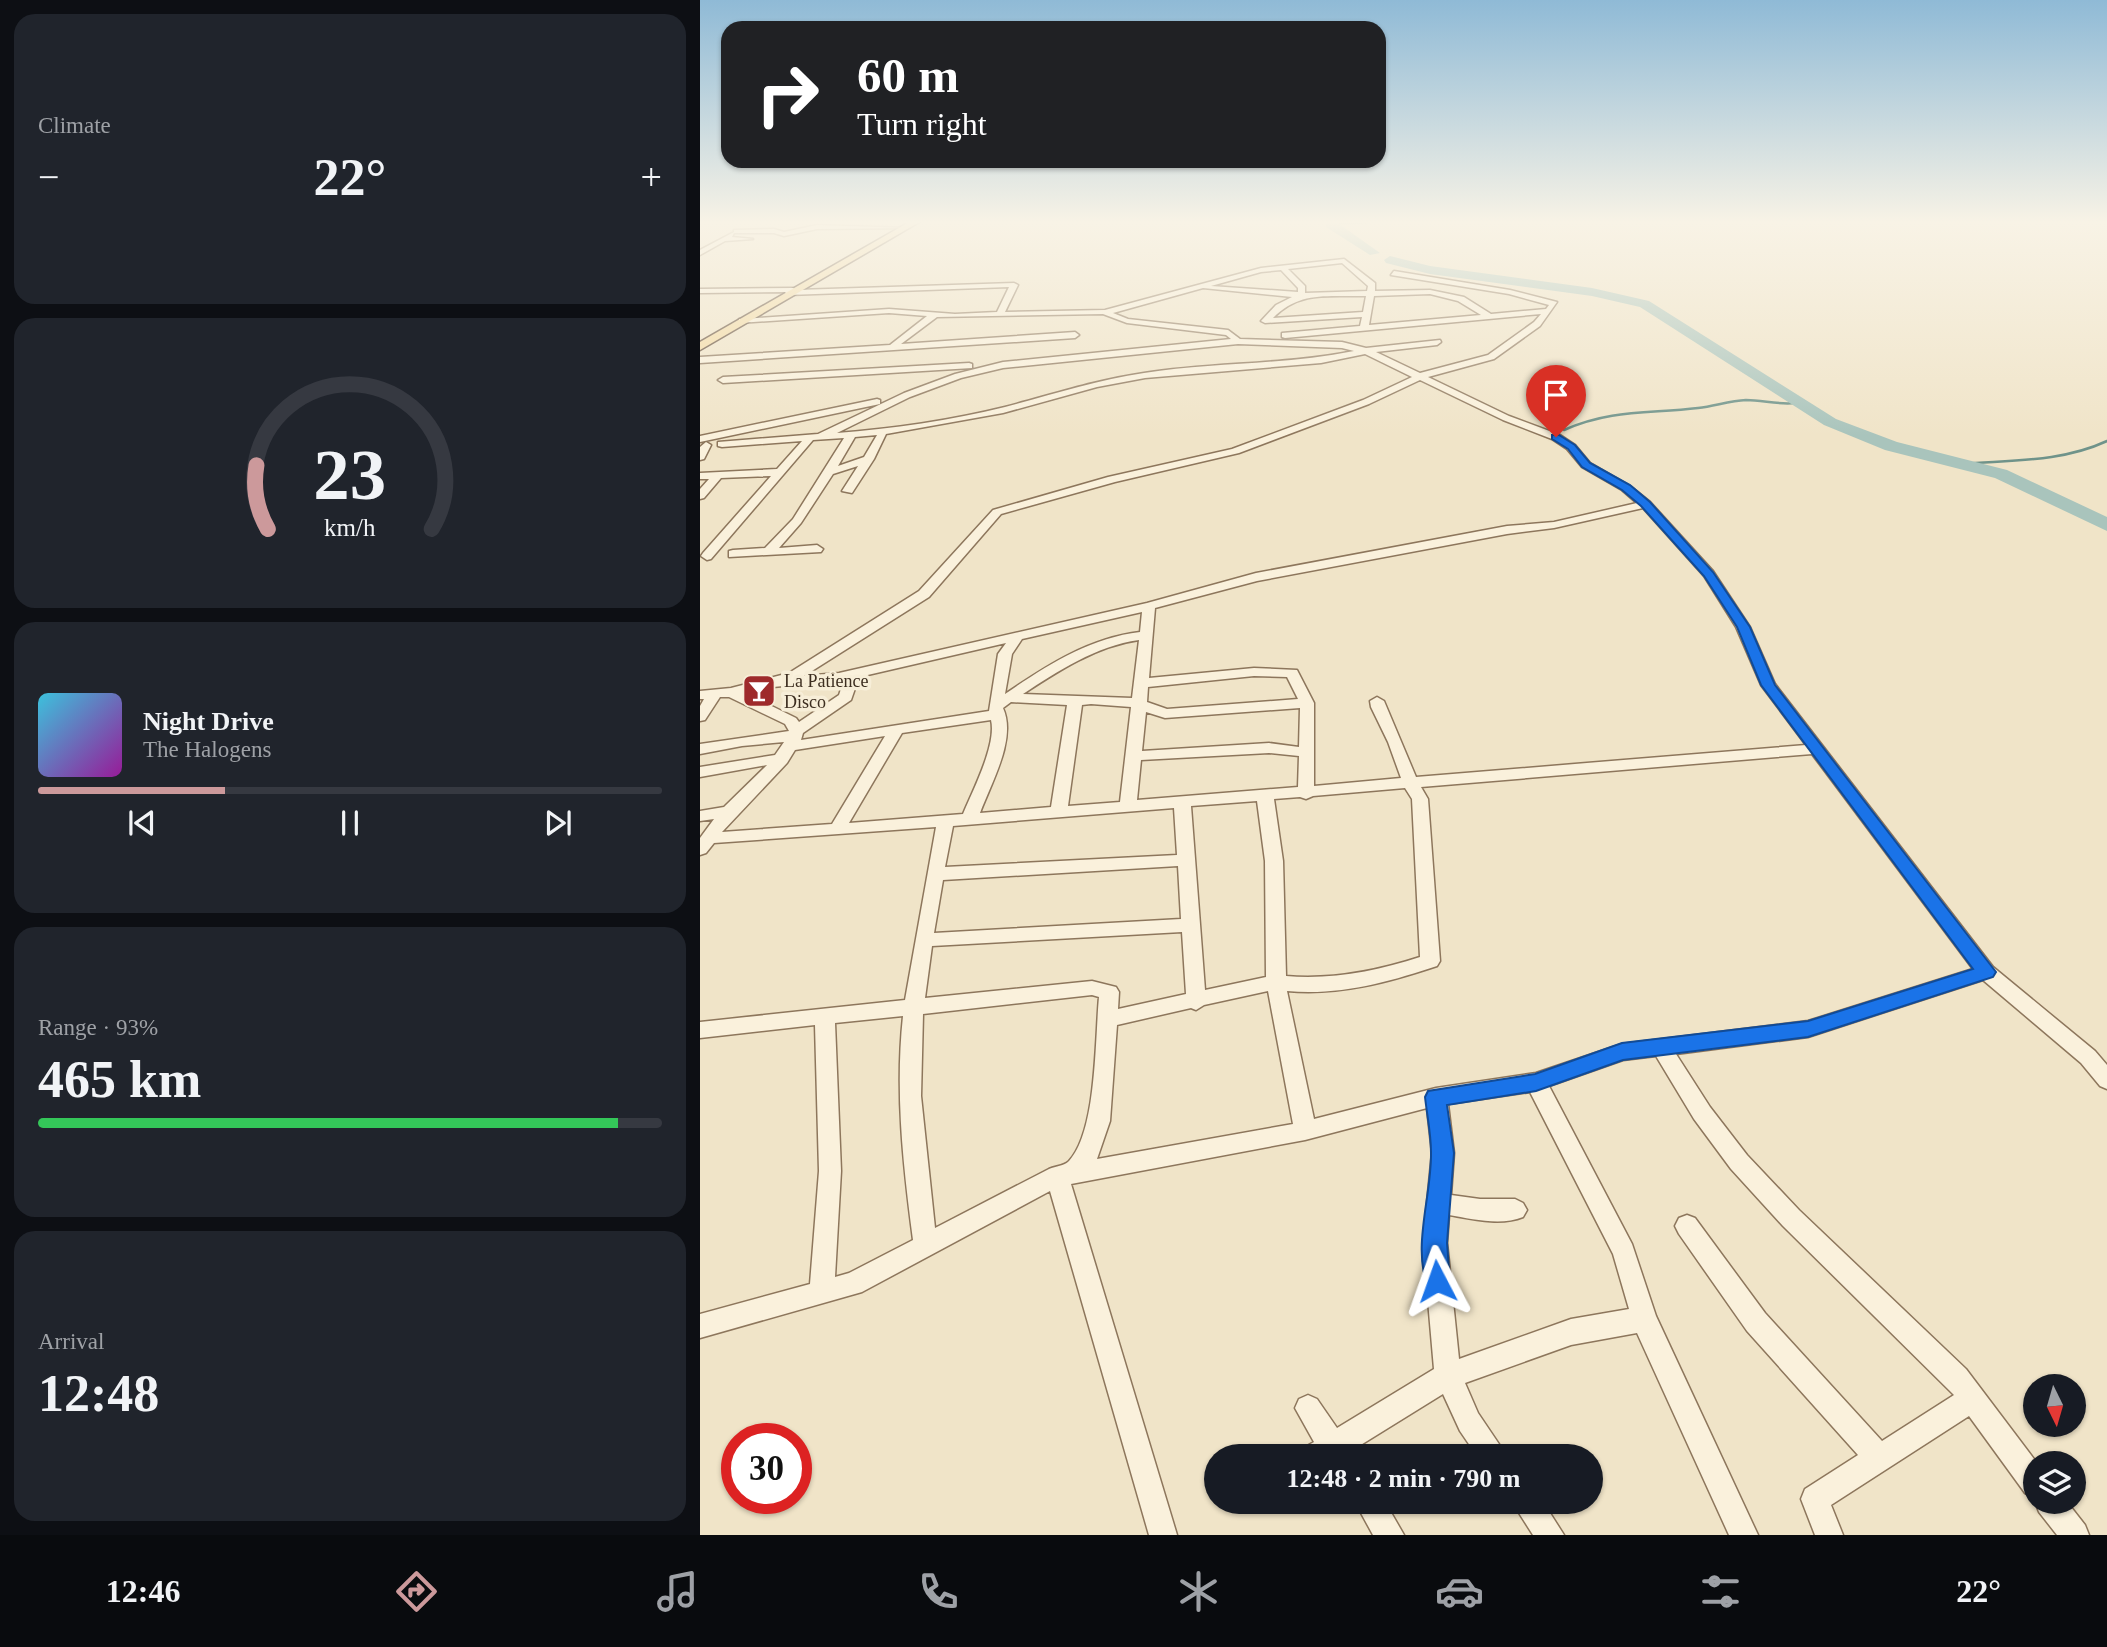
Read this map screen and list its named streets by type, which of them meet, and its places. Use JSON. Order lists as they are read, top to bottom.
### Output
{
  "places": {
    "bar": ["La Patience Disco"]
  },
  "north": "bottom",
  "page": {
    "tile": [
      "Climate",
      ["Range · 93%", "465 km"],
      ["Arrival", "12:48"]
    ],
    "turn": ["60 m", "Turn right"],
    "heat": ["−", "22°", "+"],
    "song": ["Night Drive", "The Halogens"],
    "limit": "30",
    "trip": "12:48 · 2 min · 790 m",
    "tabs": ["12:46", "22°"],
    "gauge": ["23", "km/h"]
  }
}
